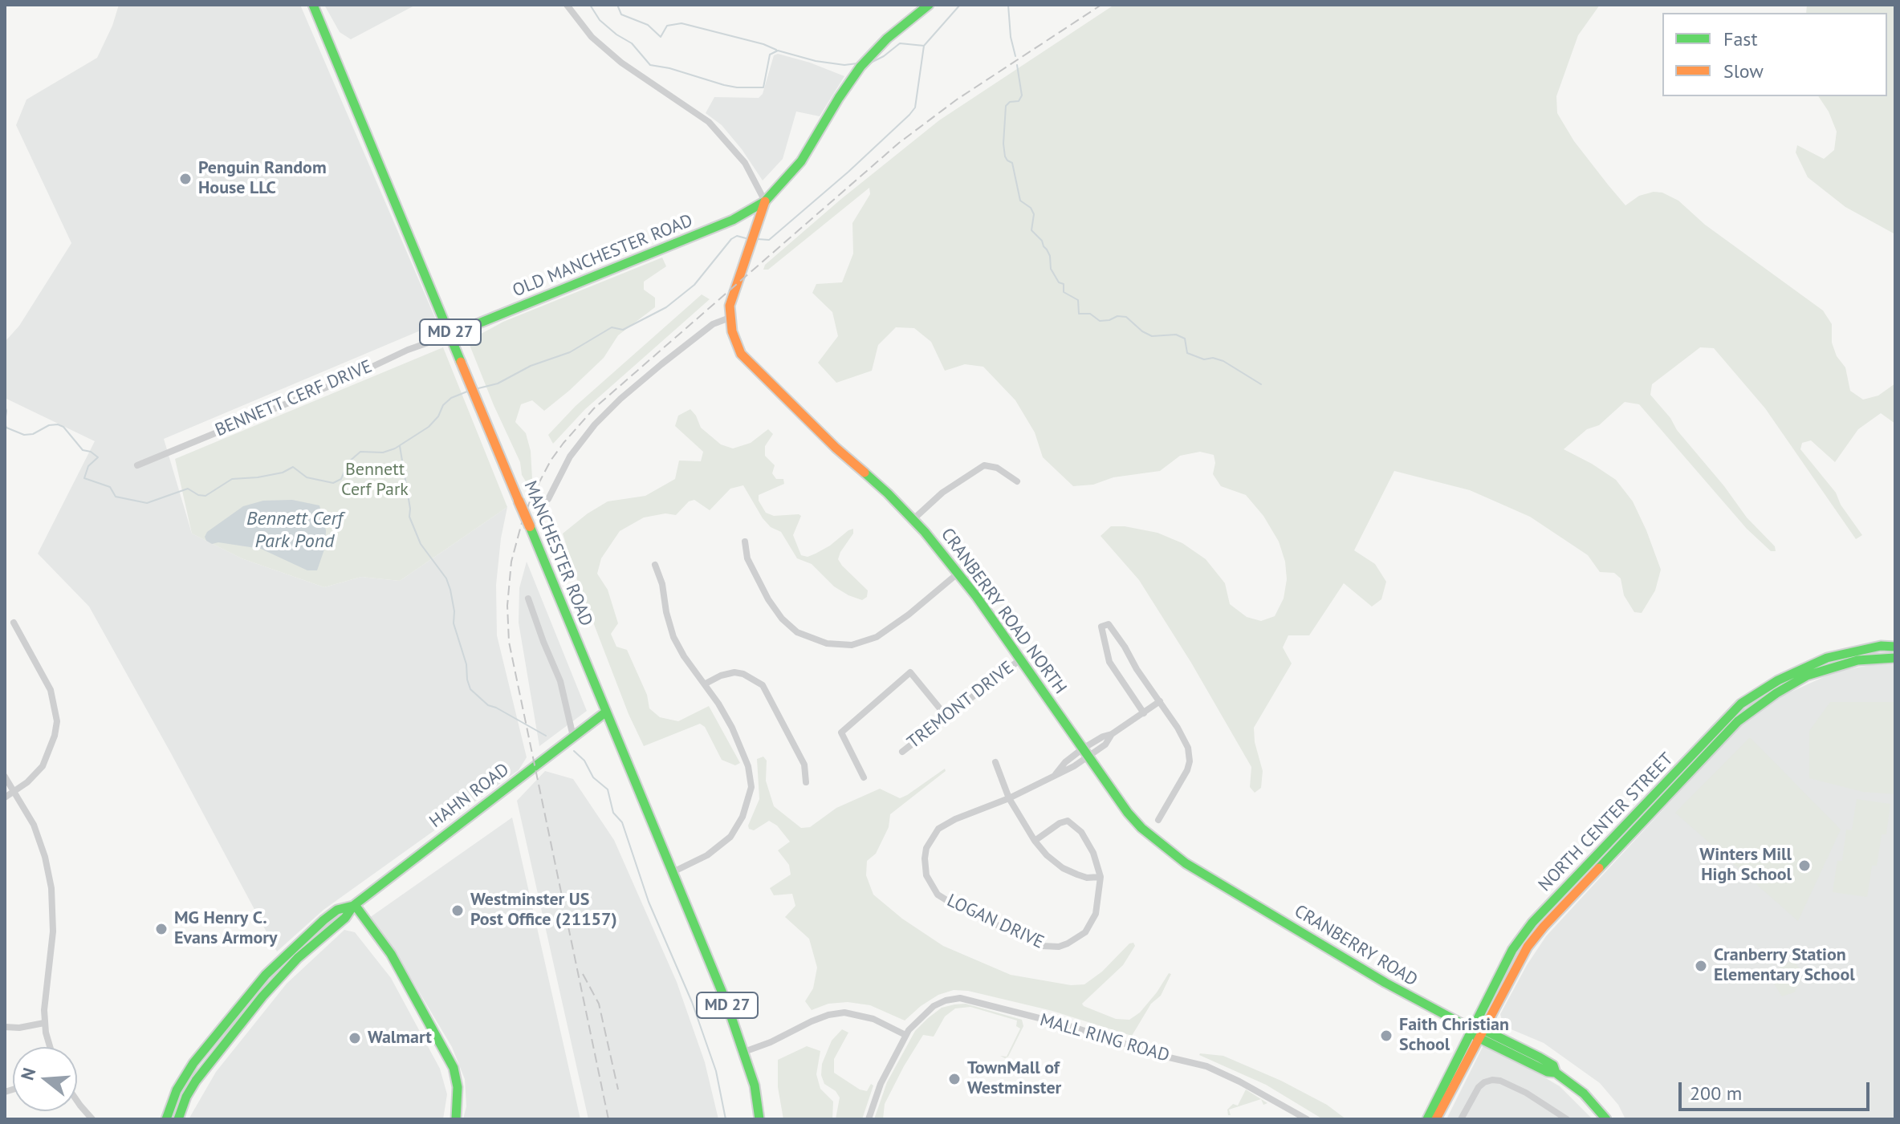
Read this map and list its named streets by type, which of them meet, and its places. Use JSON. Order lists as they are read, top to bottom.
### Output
{
  "streets": {
    "street": [
      "OLD MANCHESTER ROAD",
      "MD 27",
      "BENNETT CERF DRIVE",
      "MANCHESTER ROAD",
      "CRANBERRY ROAD NORTH",
      "TREMONT DRIVE",
      "HAHN ROAD",
      "NORTH CENTER STREET",
      "LOGAN DRIVE",
      "CRANBERRY ROAD",
      "MALL RING ROAD"
    ]
  },
  "crossings": [
    ["OLD MANCHESTER ROAD", "BENNETT CERF DRIVE"],
    ["OLD MANCHESTER ROAD", "MANCHESTER ROAD"],
    ["OLD MANCHESTER ROAD", "CRANBERRY ROAD NORTH"],
    ["BENNETT CERF DRIVE", "MANCHESTER ROAD"],
    ["MANCHESTER ROAD", "HAHN ROAD"],
    ["CRANBERRY ROAD NORTH", "TREMONT DRIVE"],
    ["CRANBERRY ROAD NORTH", "LOGAN DRIVE"],
    ["CRANBERRY ROAD NORTH", "CRANBERRY ROAD"],
    ["NORTH CENTER STREET", "CRANBERRY ROAD"]
  ],
  "water": ["Bennett Cerf Park Pond"],
  "parks": ["Bennett Cerf Park"],
  "places": [
    "Penguin Random House LLC",
    "Winters Mill High School",
    "Westminster US Post Office (21157)",
    "MG Henry C. Evans Armory",
    "Cranberry Station Elementary School",
    "Faith Christian School",
    "Walmart",
    "TownMall of Westminster"
  ],
  "legend": ["Fast", "Slow"],
  "scale_bar": "200 m",
  "north": "left"
}
